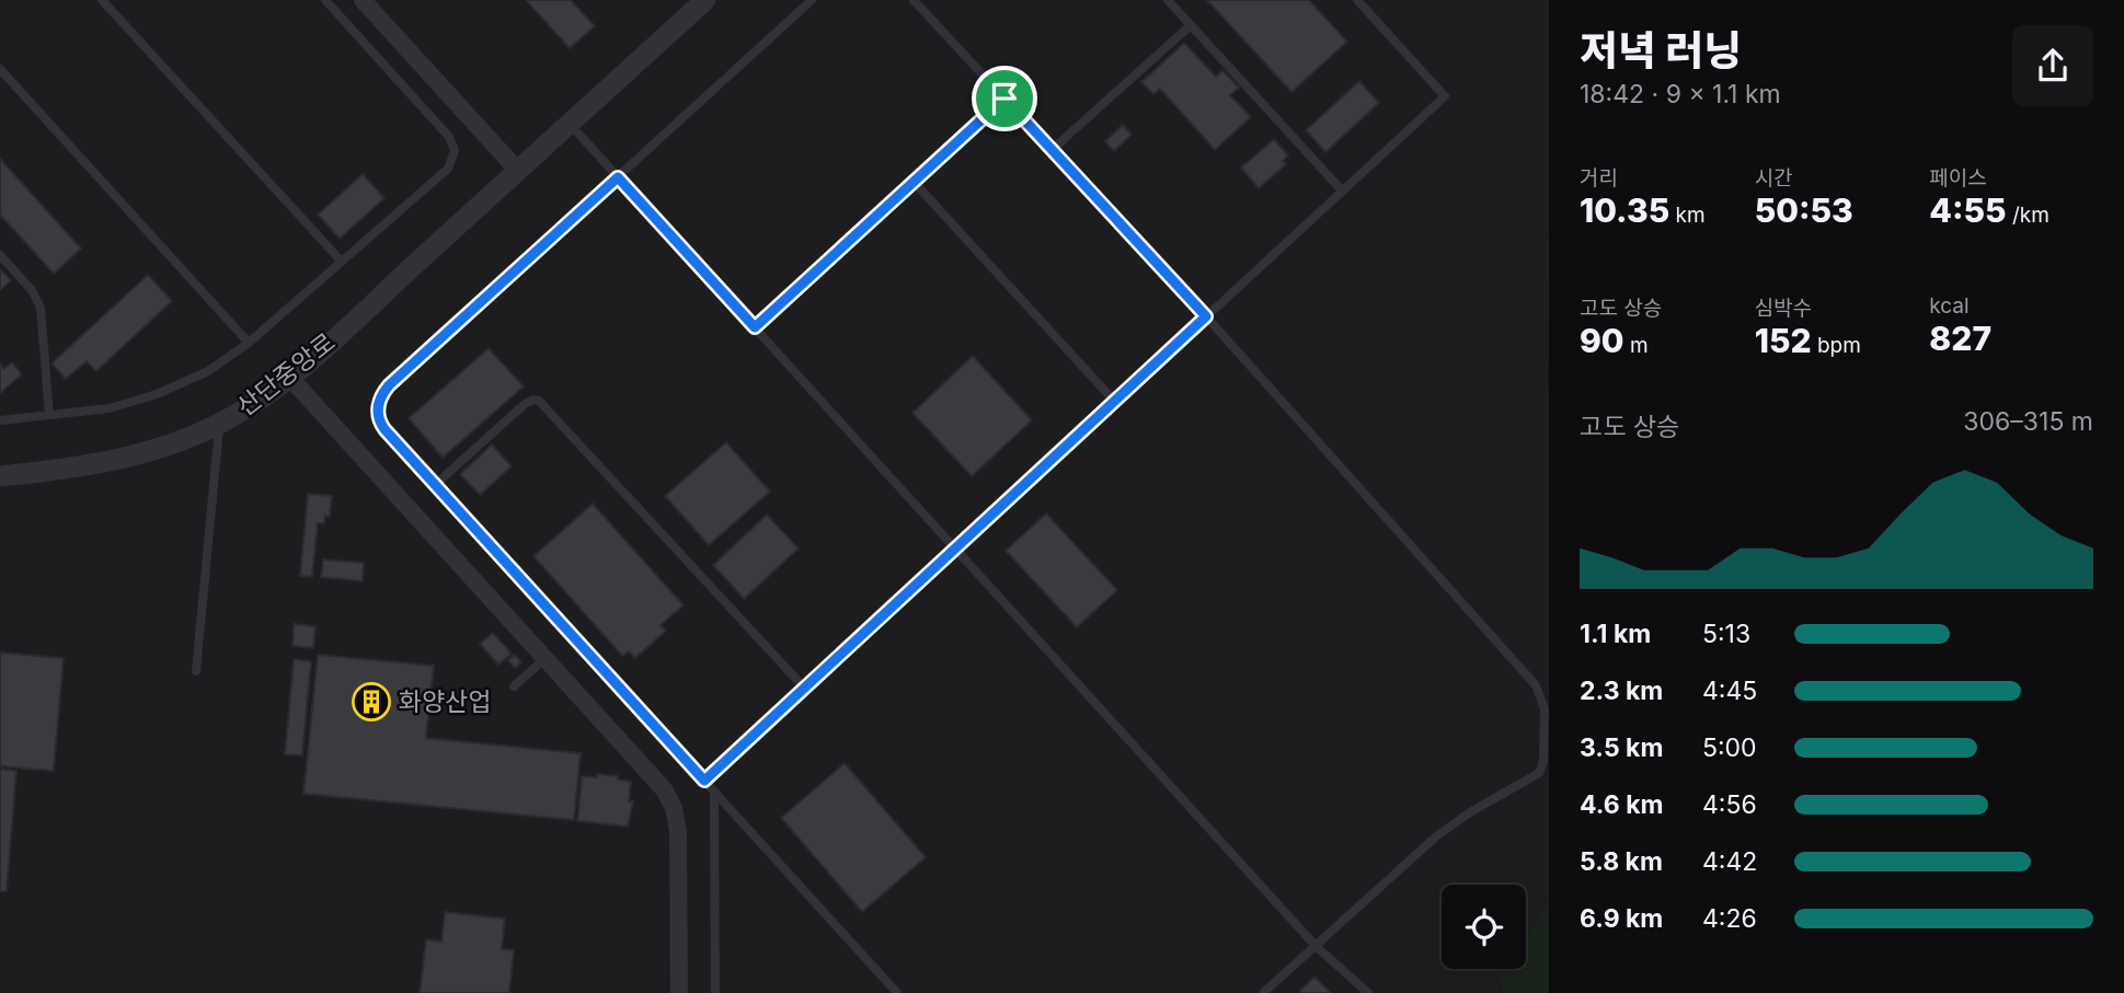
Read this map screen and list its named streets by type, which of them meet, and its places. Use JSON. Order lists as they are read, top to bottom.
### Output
{
  "streets": {
    "street": ["산단중앙로"]
  },
  "places": {
    "building": ["화양산업"]
  },
  "page": {
    "heading": ["저녁 러닝", "18:42 · 9 × 1.1 km"],
    "stats": [
      ["거리", "10.35 km"],
      ["시간", "50:53"],
      ["페이스", "4:55 /km"],
      ["고도 상승", "90 m"],
      ["심박수", "152 bpm"],
      ["kcal", "827"]
    ],
    "chart": ["고도 상승", "306–315 m"],
    "list": [
      {
        "name": "1.1 km",
        "note": "5:13"
      },
      {
        "name": "2.3 km",
        "note": "4:45"
      },
      {
        "name": "3.5 km",
        "note": "5:00"
      },
      {
        "name": "4.6 km",
        "note": "4:56"
      },
      {
        "name": "5.8 km",
        "note": "4:42"
      },
      {
        "name": "6.9 km",
        "note": "4:26"
      }
    ]
  }
}
